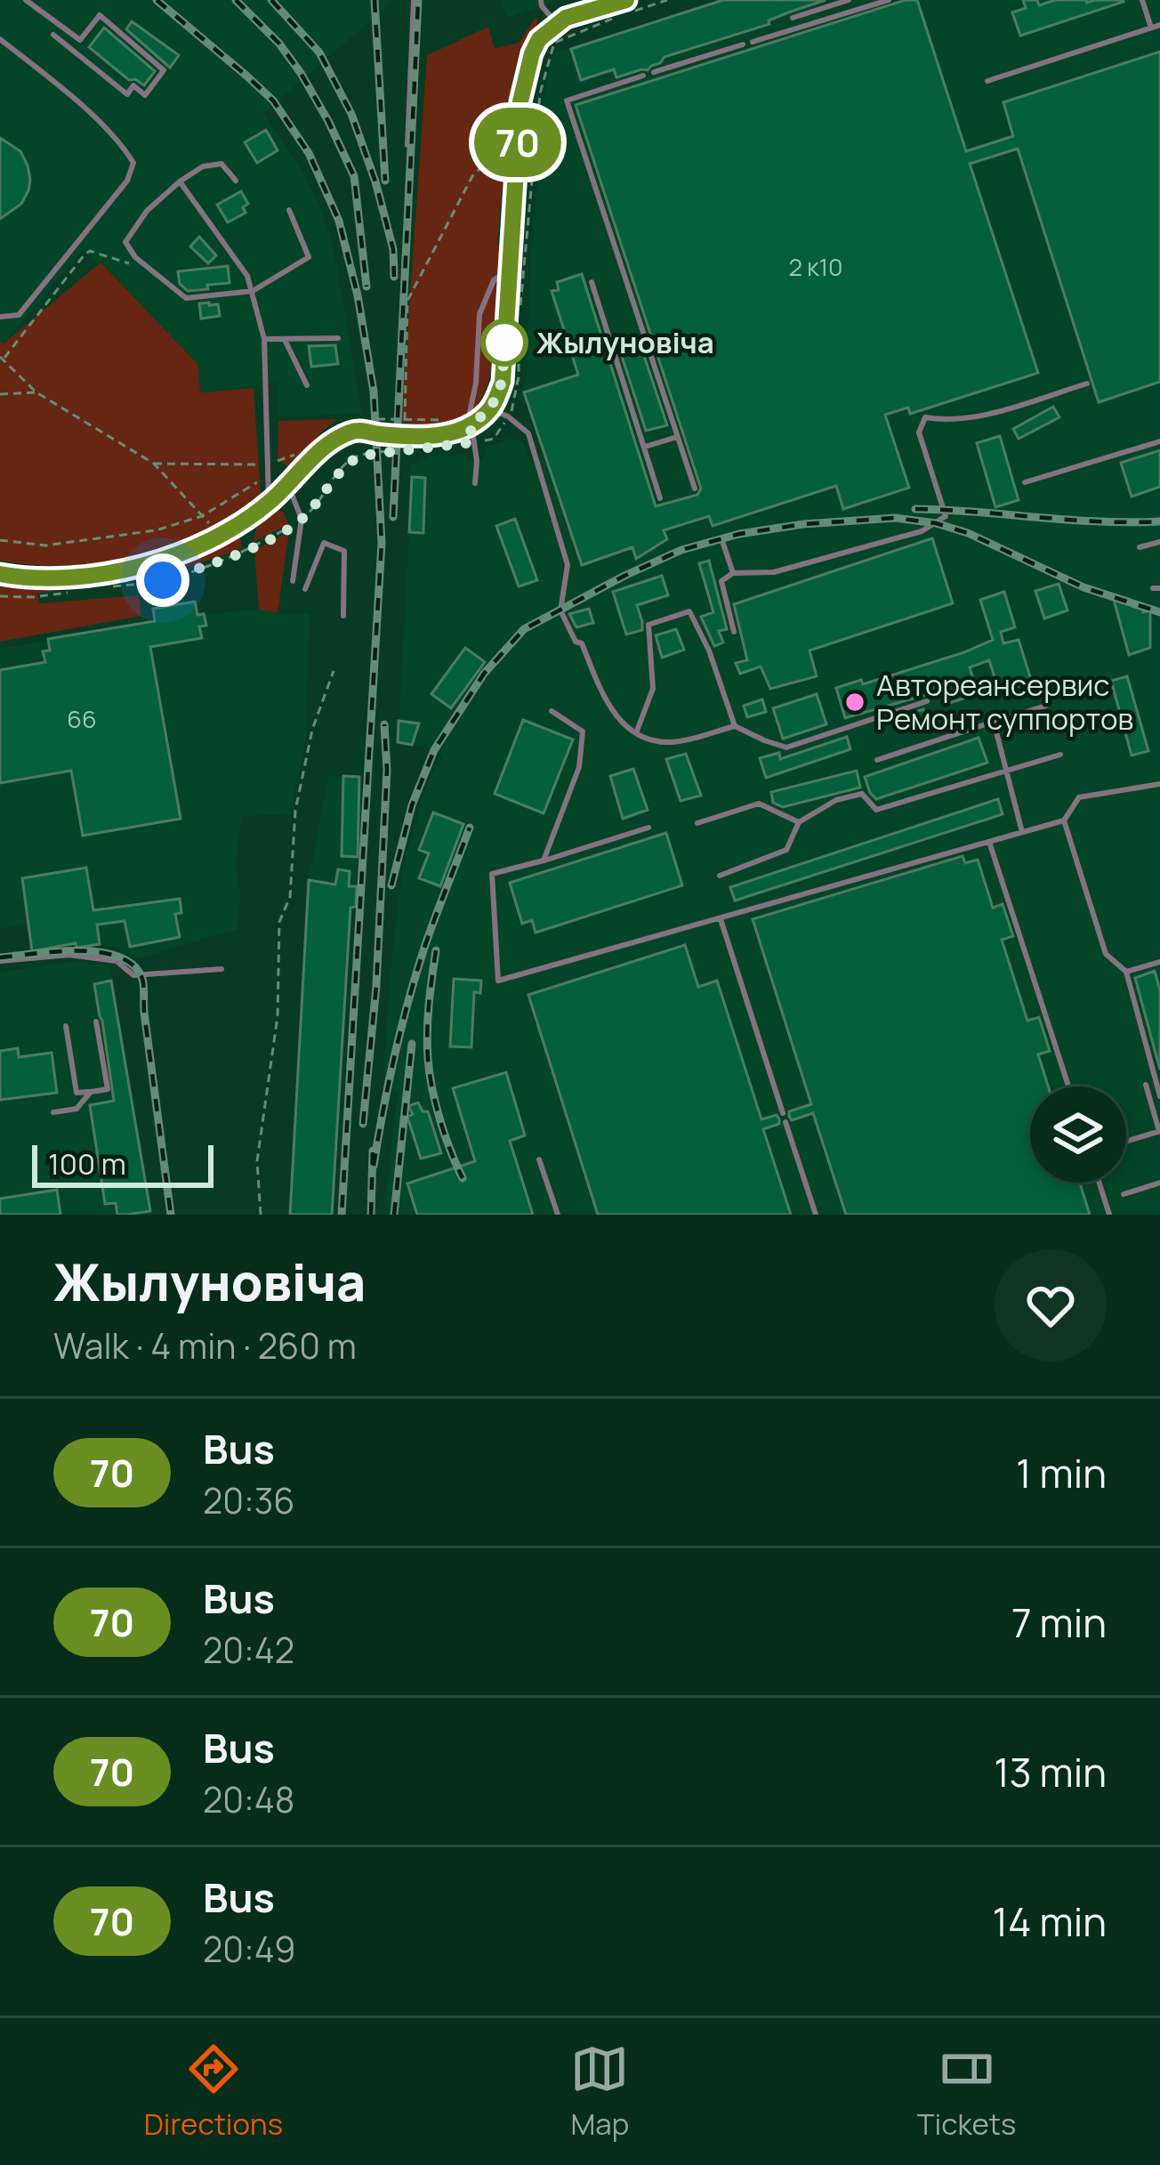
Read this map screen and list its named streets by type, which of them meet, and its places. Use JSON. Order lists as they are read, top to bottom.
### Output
{
  "places": ["Жылуновіча", "Автореансервис Ремонт суппортов"],
  "lines": ["bus line 70"],
  "house_numbers": ["2 к10", "66"],
  "scale_bar": "100 m",
  "page": {
    "on_map": "70",
    "scale": "100 m",
    "heading": ["Жылуновіча", "Walk · 4 min · 260 m"],
    "list": [
      {
        "mark": "70",
        "name": "Bus",
        "note": "20:36",
        "value": "1 min"
      },
      {
        "mark": "70",
        "name": "Bus",
        "note": "20:42",
        "value": "7 min"
      },
      {
        "mark": "70",
        "name": "Bus",
        "note": "20:48",
        "value": "13 min"
      },
      {
        "mark": "70",
        "name": "Bus",
        "note": "20:49",
        "value": "14 min"
      }
    ],
    "tabs": ["Directions", "Map", "Tickets"]
  }
}
